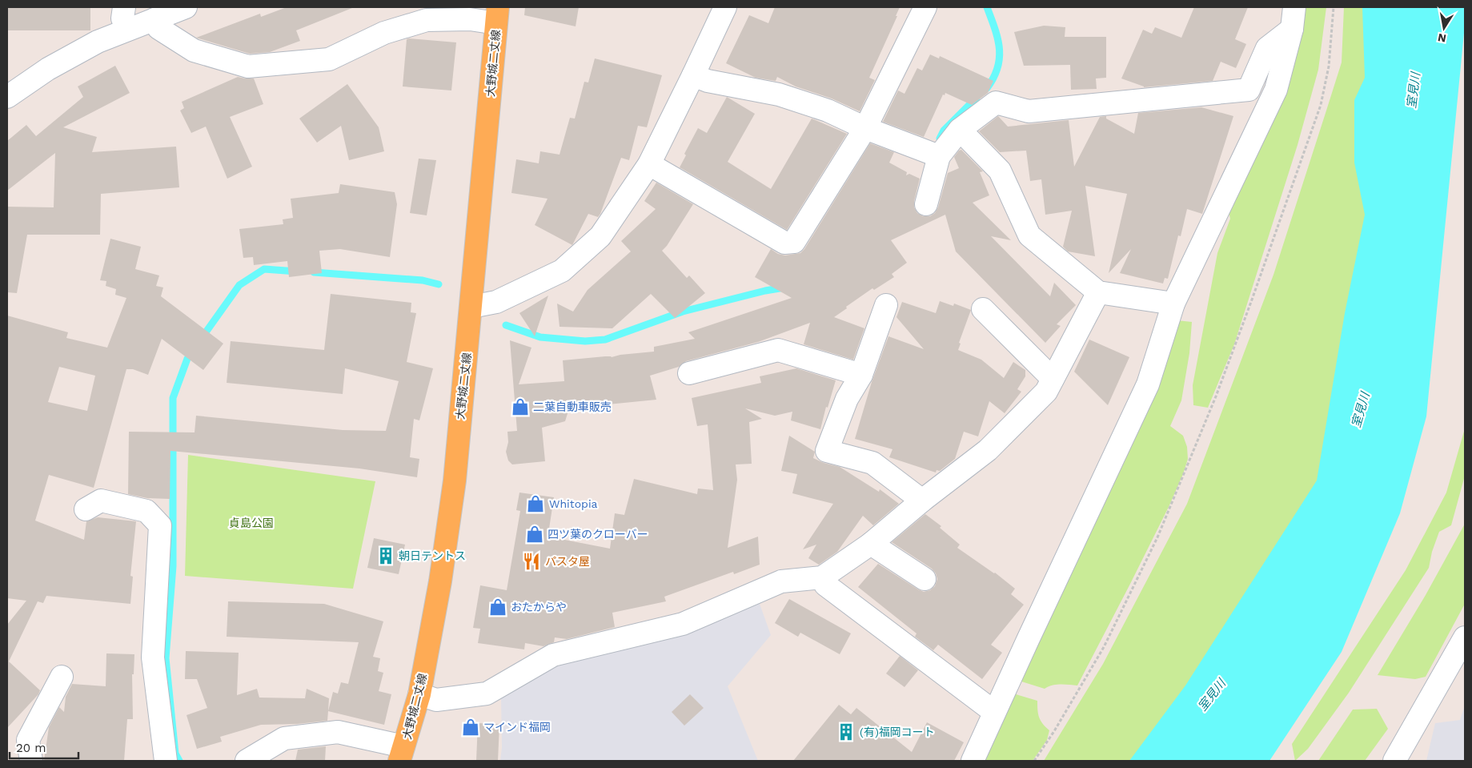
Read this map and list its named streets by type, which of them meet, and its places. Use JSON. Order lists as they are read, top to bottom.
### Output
{
  "streets": {
    "main road": ["大野城二丈線"]
  },
  "water": ["室見川"],
  "parks": ["貞島公園"],
  "places": {
    "shop": [
      "二葉自動車販売",
      "Whitopia",
      "四ツ葉のクローバー",
      "おたからや",
      "マインド福岡"
    ],
    "building": ["朝日テントス", "(有)福岡コート"],
    "restaurant": ["パスタ屋"]
  },
  "scale_bar": "20 m",
  "north": "bottom"
}
